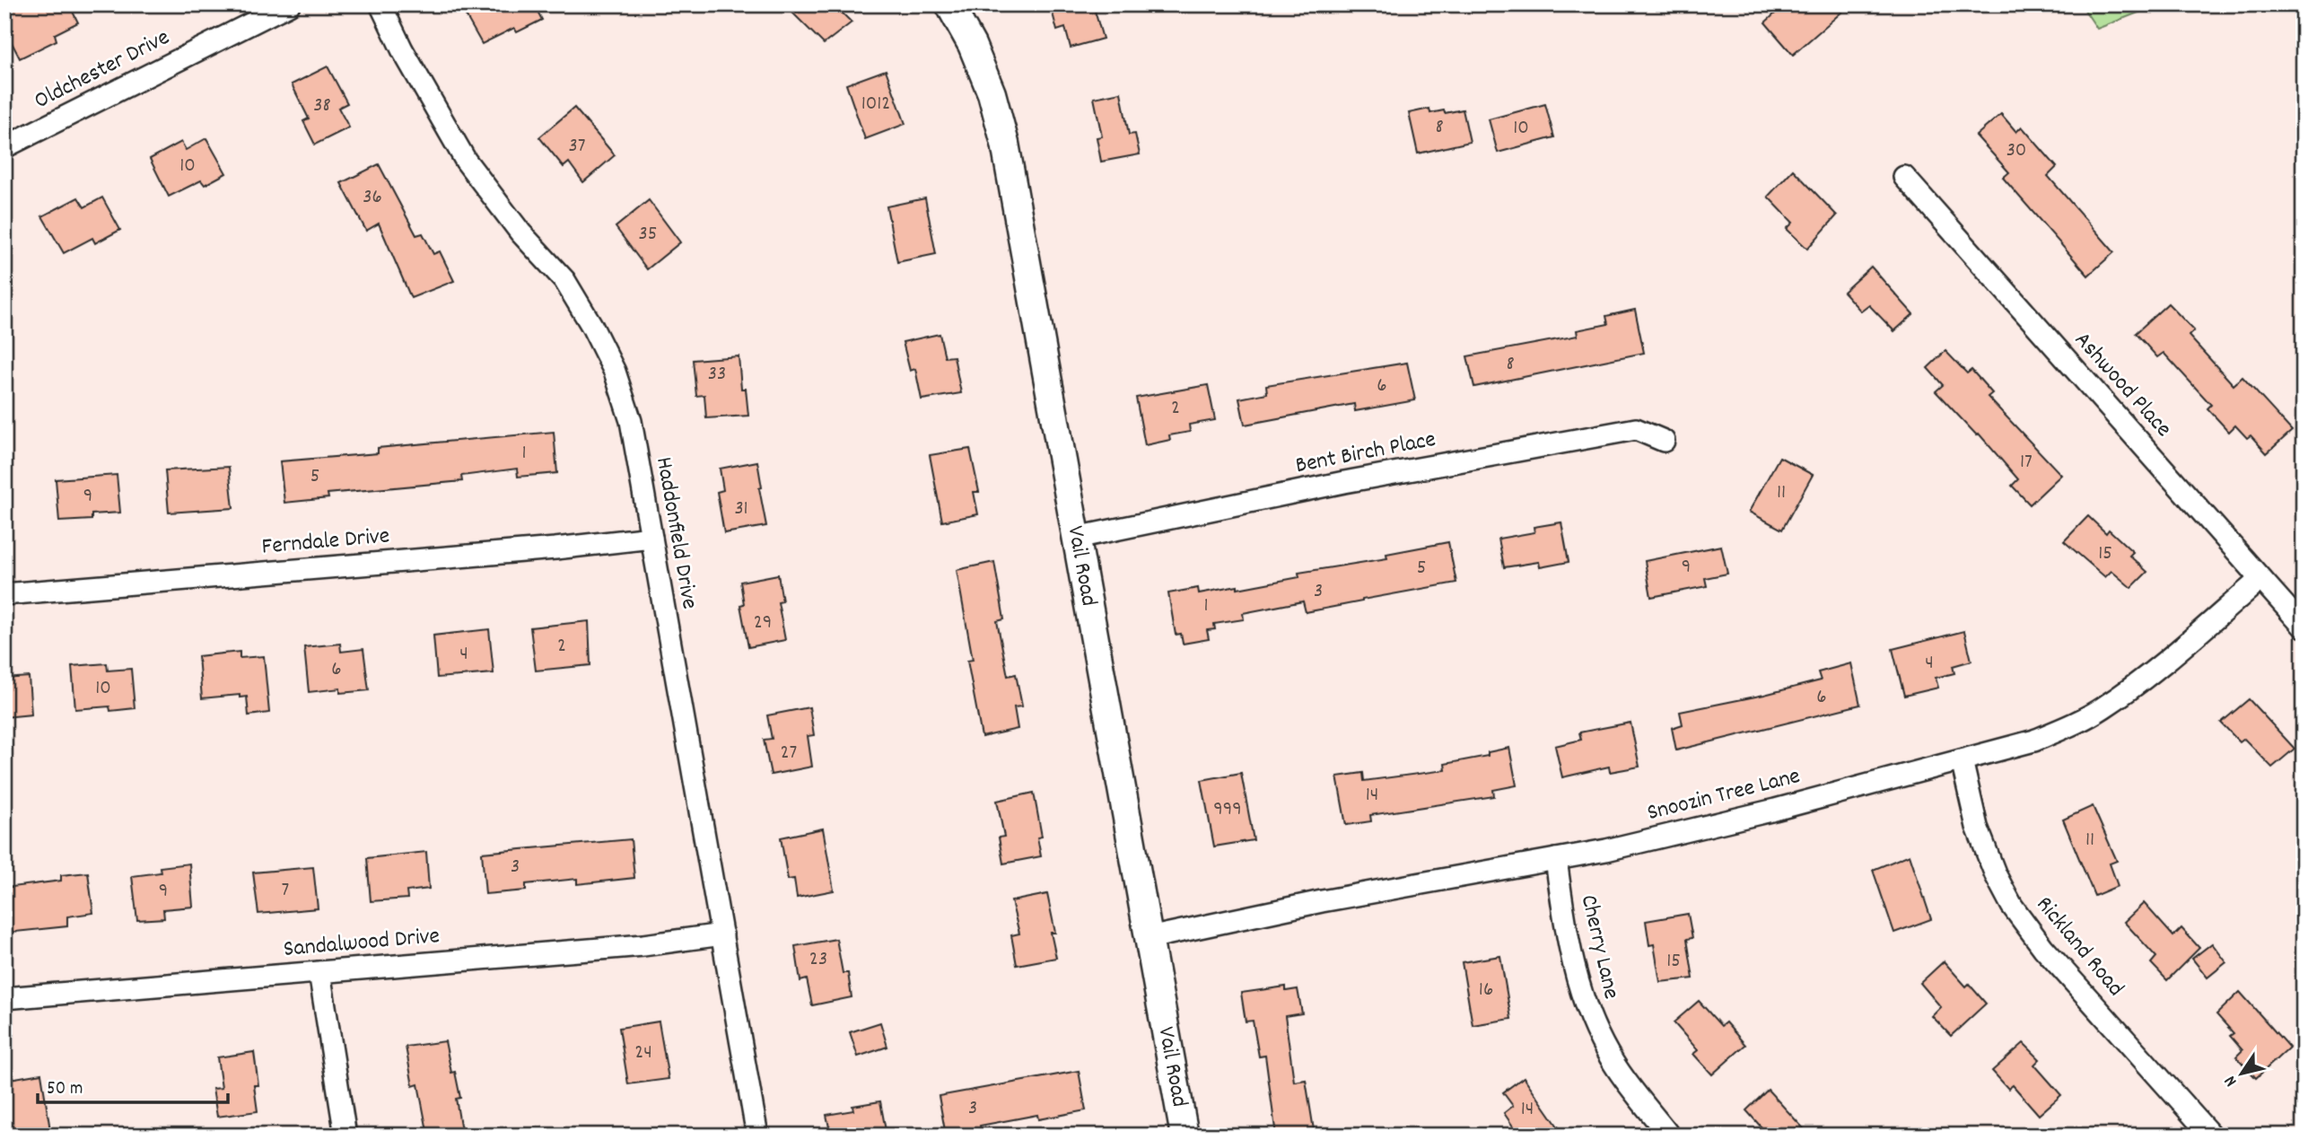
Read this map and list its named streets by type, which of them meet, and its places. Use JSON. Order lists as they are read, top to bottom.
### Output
{
  "streets": {
    "street": [
      "Oldchester Drive",
      "Ashwood Place",
      "Bent Birch Place",
      "Haddonfield Drive",
      "Ferndale Drive",
      "Vail Road",
      "Snoozin Tree Lane",
      "Sandalwood Drive",
      "Cherry Lane",
      "Rickland Road"
    ]
  },
  "crossings": [
    ["Ashwood Place", "Snoozin Tree Lane"],
    ["Bent Birch Place", "Vail Road"],
    ["Haddonfield Drive", "Ferndale Drive"],
    ["Haddonfield Drive", "Sandalwood Drive"],
    ["Vail Road", "Snoozin Tree Lane"],
    ["Snoozin Tree Lane", "Cherry Lane"],
    ["Snoozin Tree Lane", "Rickland Road"]
  ],
  "house_numbers": [
    "1012",
    "38",
    "8",
    "10",
    "37",
    "30",
    "10",
    "36",
    "35",
    "8",
    "33",
    "6",
    "2",
    "1",
    "17",
    "5",
    "11",
    "9",
    "31",
    "15",
    "9",
    "5",
    "3",
    "1",
    "29",
    "2",
    "4",
    "4",
    "6",
    "10",
    "6",
    "27",
    "14",
    "999",
    "11",
    "3",
    "7",
    "9",
    "23",
    "15",
    "16",
    "24",
    "3",
    "14"
  ],
  "scale_bar": "50 m",
  "north": "bottom left"
}
